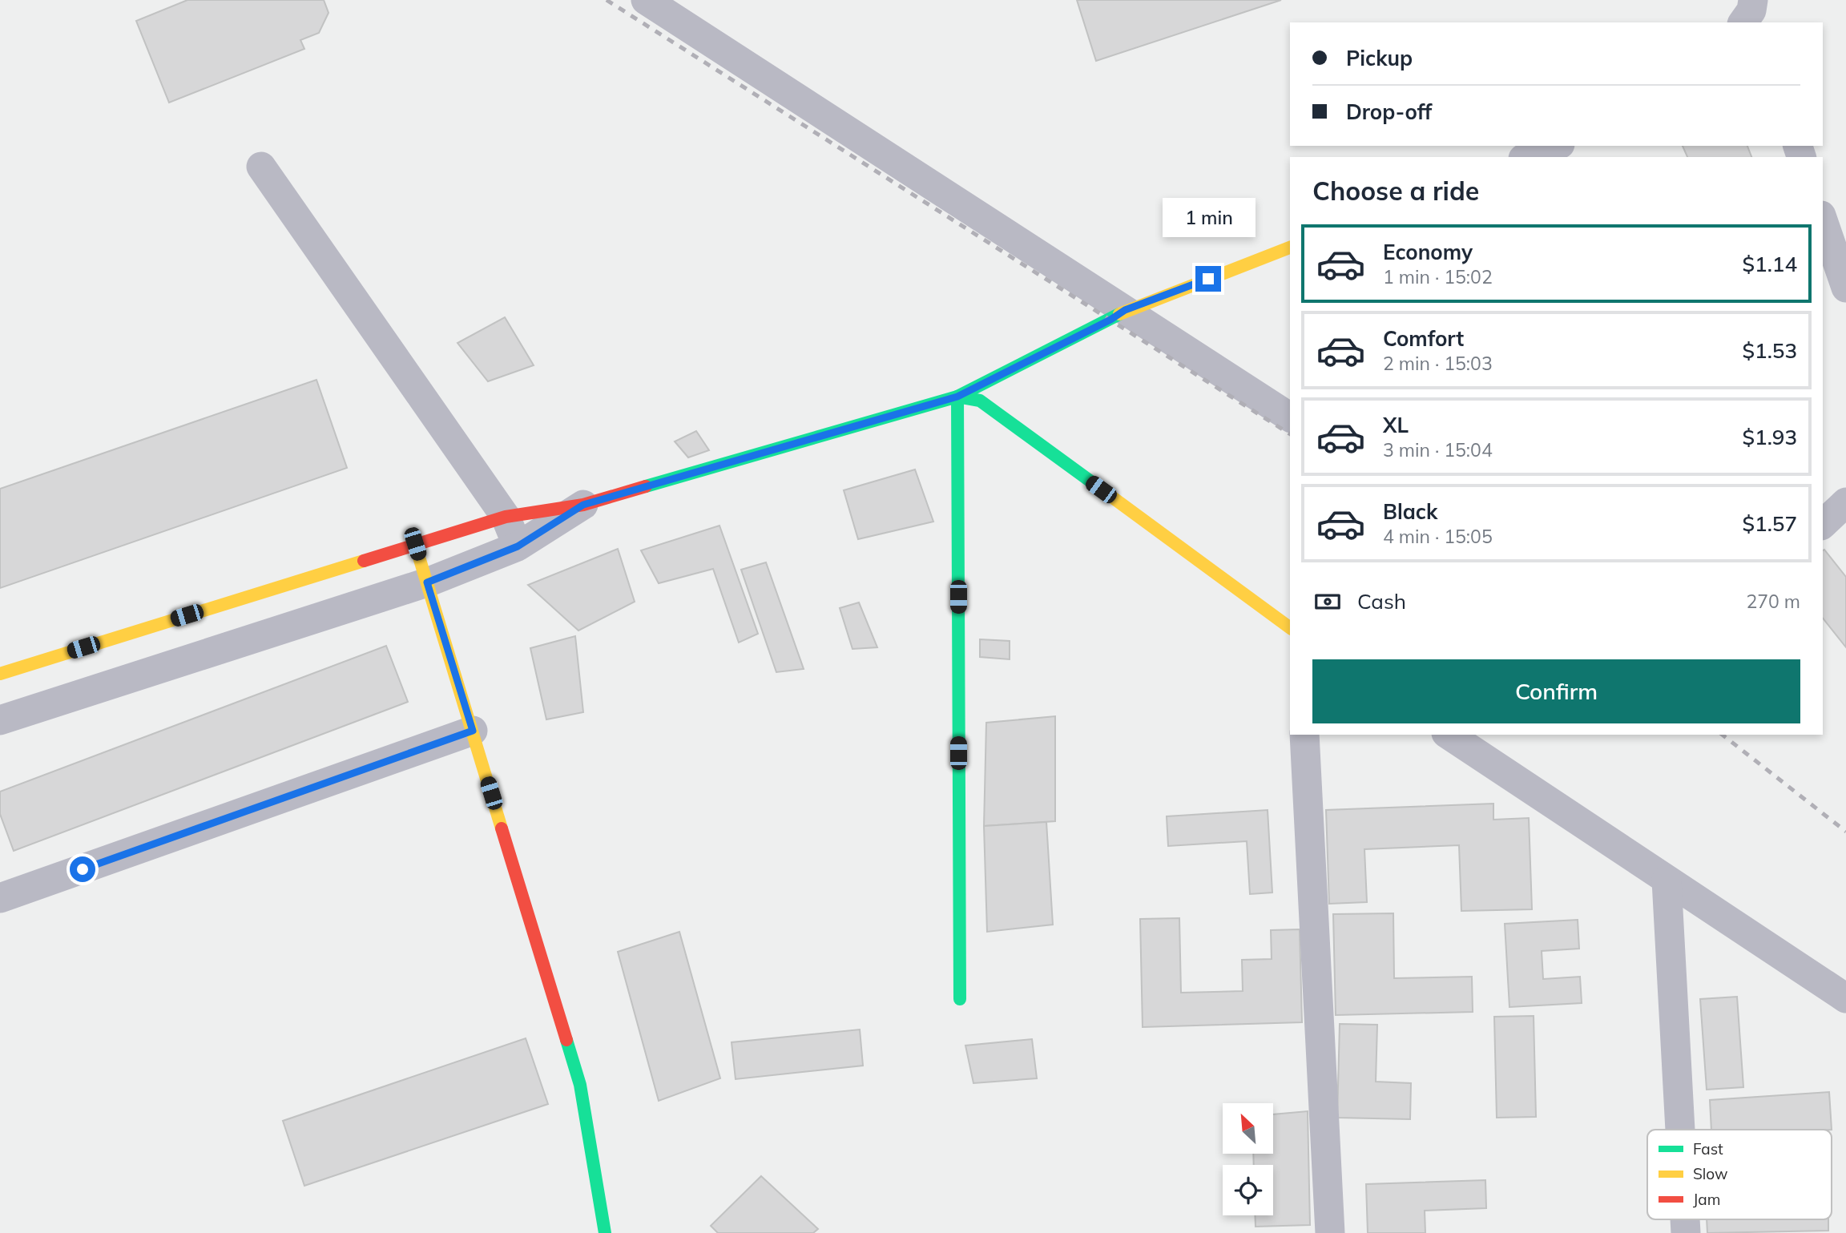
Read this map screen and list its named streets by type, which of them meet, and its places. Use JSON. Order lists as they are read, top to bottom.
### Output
{
  "legend": ["Fast", "Slow", "Jam"],
  "north": "top left",
  "page": {
    "banner": ["Pickup", "Drop-off"],
    "heading": "Choose a ride",
    "bubble": "1 min",
    "list": [
      {
        "name": "Economy",
        "note": "1 min · 15:02",
        "value": "$1.14"
      },
      {
        "name": "Comfort",
        "note": "2 min · 15:03",
        "value": "$1.53"
      },
      {
        "name": "XL",
        "note": "3 min · 15:04",
        "value": "$1.93"
      },
      {
        "name": "Black",
        "note": "4 min · 15:05",
        "value": "$1.57"
      }
    ],
    "pay": ["Cash", "270 m"],
    "buttons": "Confirm"
  }
}
